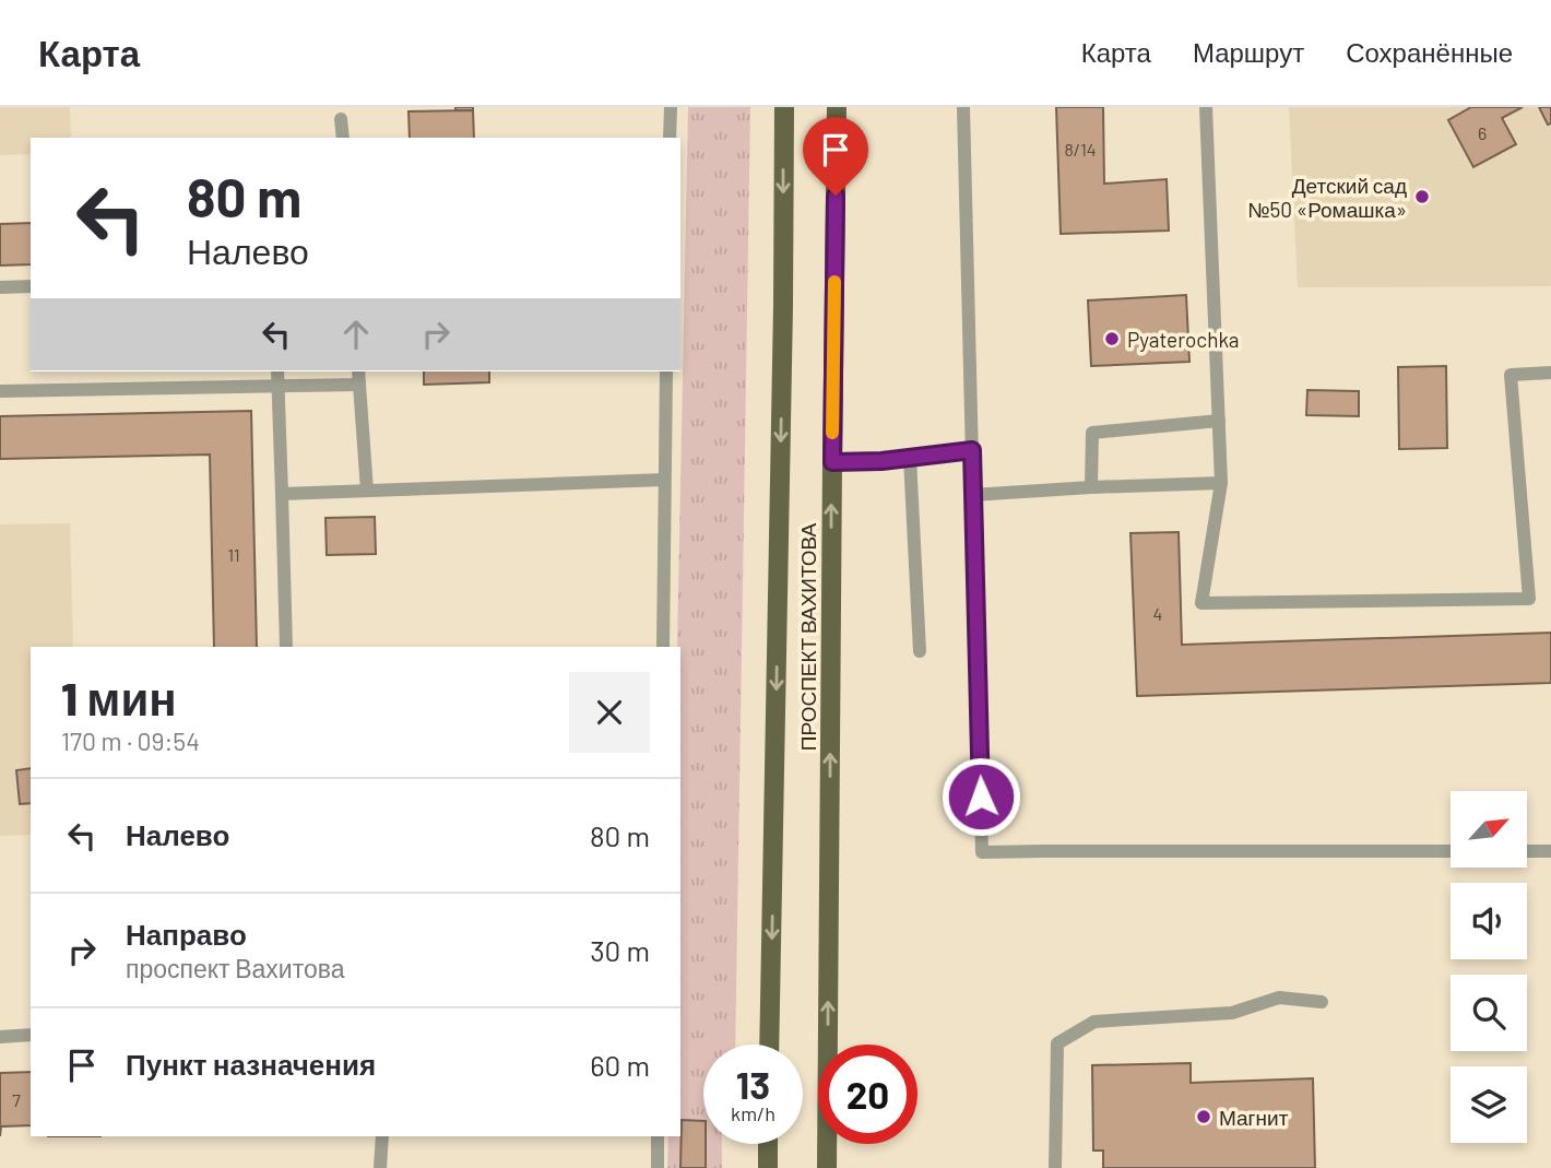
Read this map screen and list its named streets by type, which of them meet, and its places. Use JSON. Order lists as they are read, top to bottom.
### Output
{
  "streets": {
    "main road": ["ПРОСПЕКТ ВАХИТОВА"]
  },
  "places": ["Детский сад №50 «Ромашка»", "Pyaterochka", "Магнит"],
  "house_numbers": [
    "6",
    "8/14",
    "11",
    "4",
    "7"
  ],
  "north": "top right",
  "page": {
    "header": "Карта",
    "nav": ["Карта", "Маршрут", "Сохранённые"],
    "turn": ["80 m", "Налево"],
    "heading": ["1 мин", "170 m · 09:54"],
    "list": [
      {
        "name": "Налево",
        "value": "80 m"
      },
      {
        "name": "Направо",
        "note": "проспект Вахитова",
        "value": "30 m"
      },
      {
        "name": "Пункт назначения",
        "value": "60 m"
      }
    ],
    "speed": "13 km/h",
    "limit": "20"
  }
}
